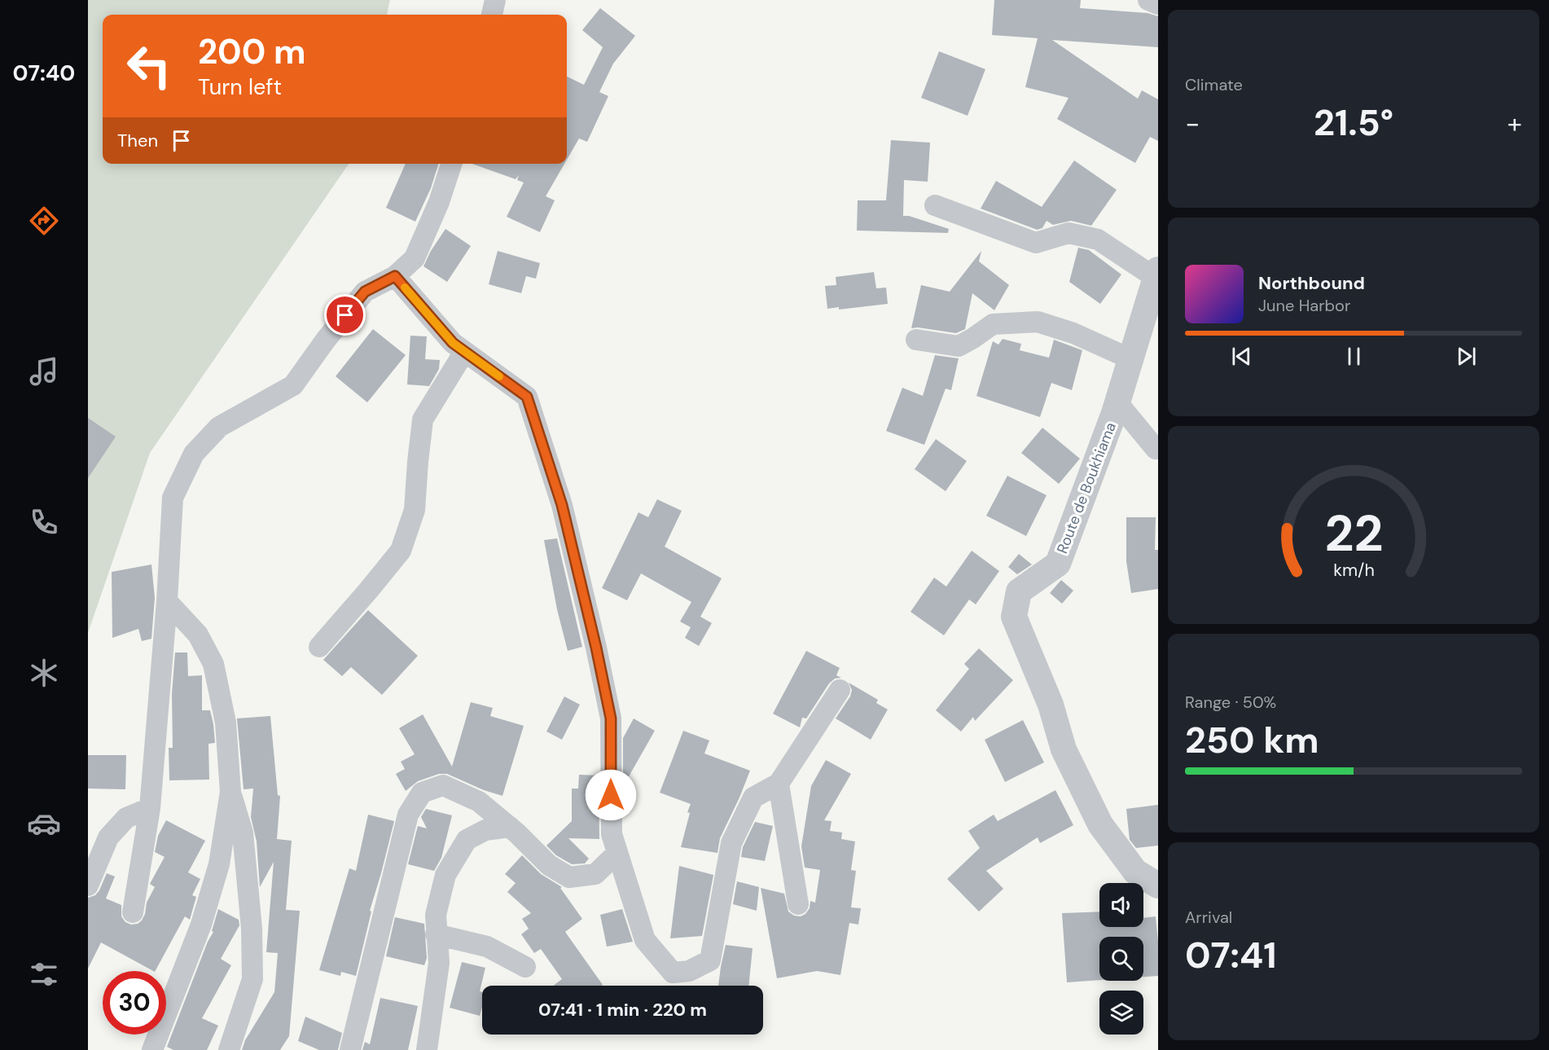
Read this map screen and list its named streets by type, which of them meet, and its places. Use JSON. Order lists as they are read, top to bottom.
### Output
{
  "streets": {
    "street": ["Route de Boukhiama"]
  },
  "page": {
    "tabs": "07:40",
    "tile": [
      "Climate",
      ["Range · 50%", "250 km"],
      ["Arrival", "07:41"]
    ],
    "turn": ["200 m", "Turn left"],
    "heat": ["−", "21.5°", "+"],
    "then": "Then",
    "song": ["Northbound", "June Harbor"],
    "limit": "30",
    "trip": "07:41 · 1 min · 220 m",
    "gauge": ["22", "km/h"]
  }
}
